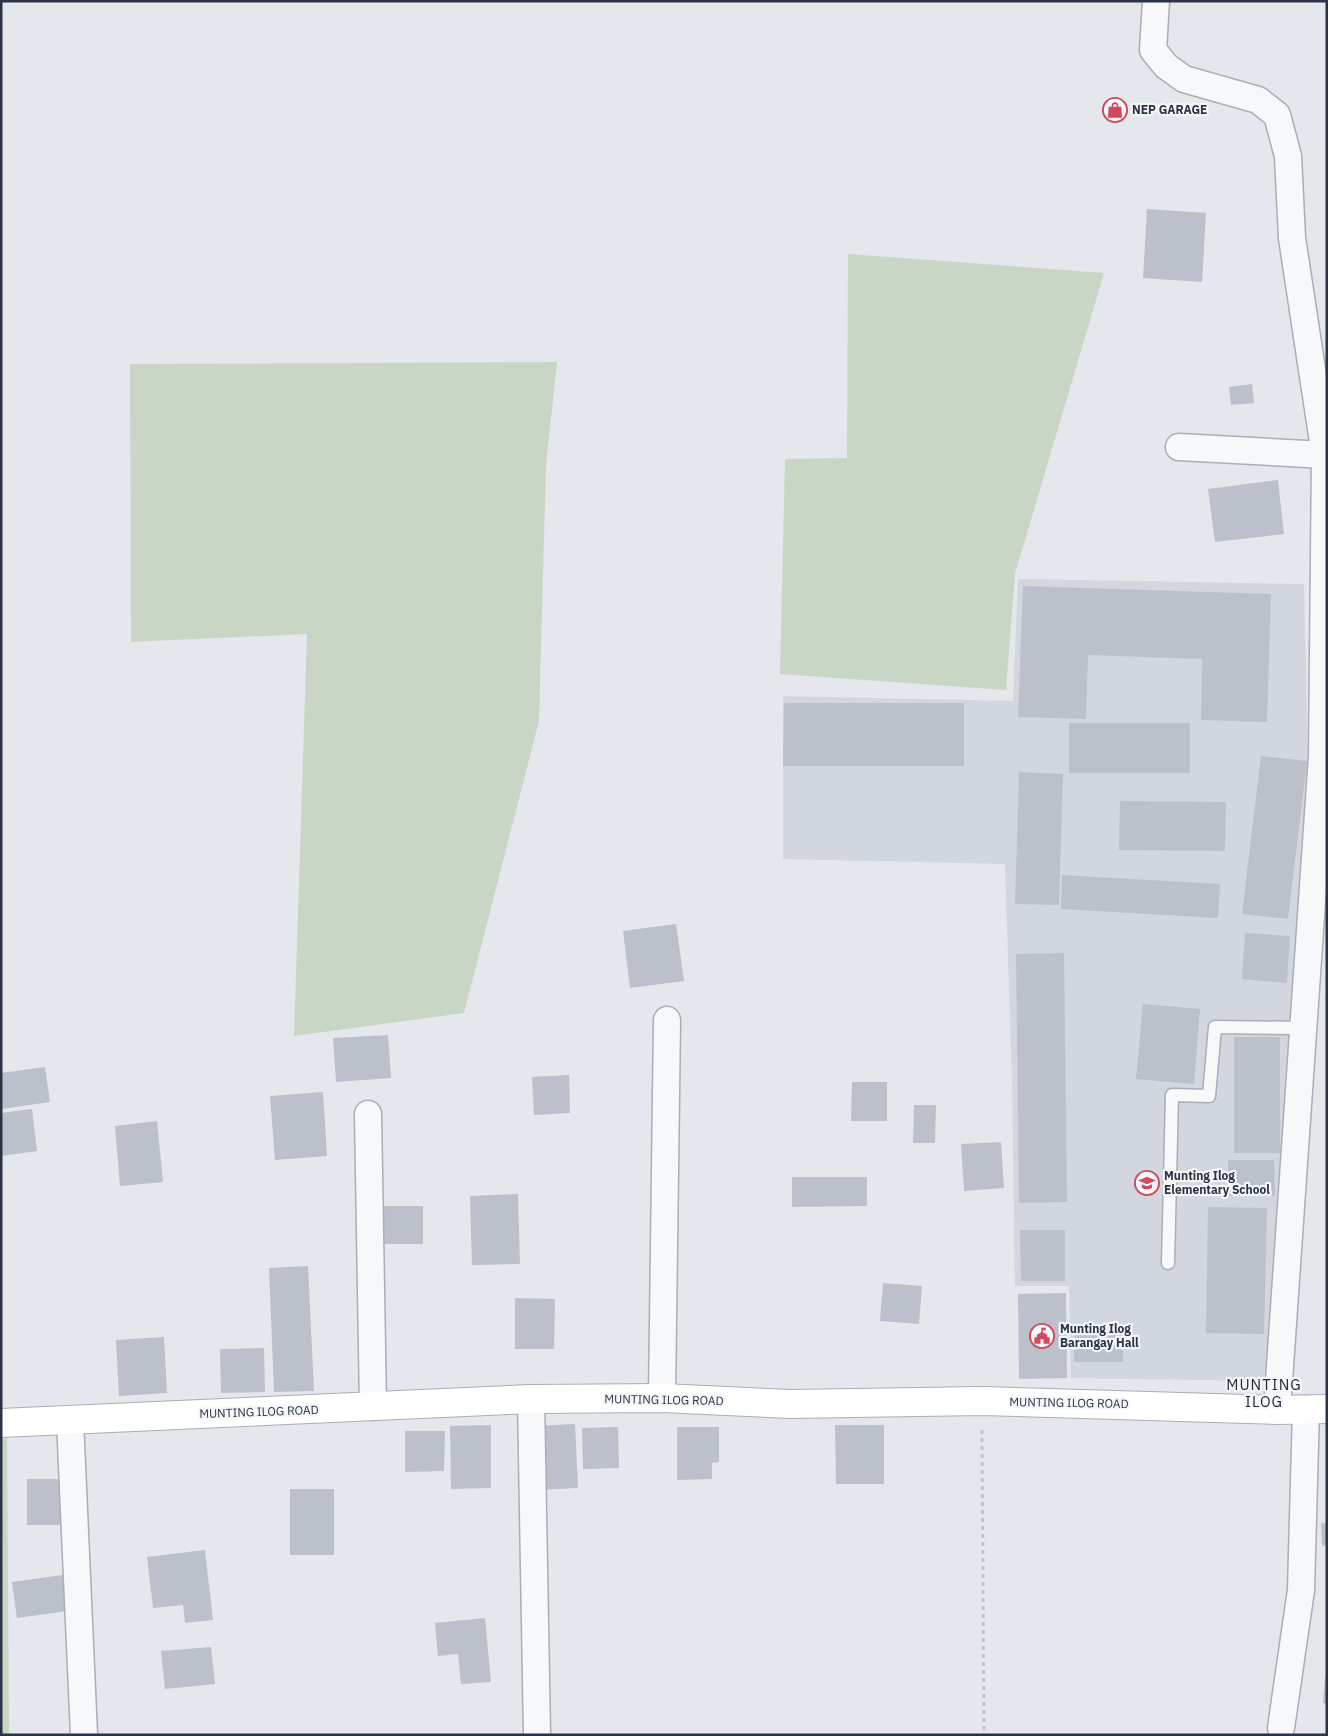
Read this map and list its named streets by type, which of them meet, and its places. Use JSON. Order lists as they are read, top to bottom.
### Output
{
  "streets": {
    "street": ["MUNTING ILOG ROAD"]
  },
  "districts": ["MUNTING ILOG"],
  "places": {
    "shop": ["NEP GARAGE"],
    "school or university": ["Munting Ilog Elementary School"],
    "public building": ["Munting Ilog Barangay Hall"]
  }
}
